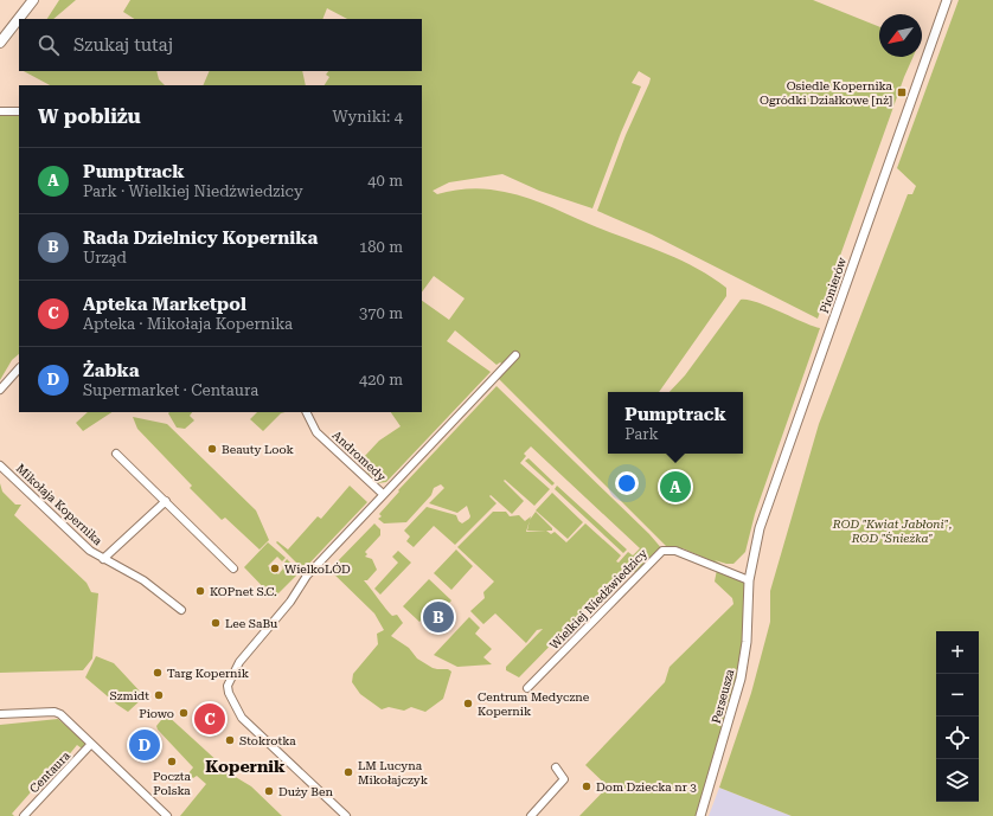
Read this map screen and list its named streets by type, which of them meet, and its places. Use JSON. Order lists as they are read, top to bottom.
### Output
{
  "streets": {
    "street": [
      "Pionierów",
      "Andromedy",
      "Mikołaja Kopernika",
      "Wielkiej Niedźwiedzicy",
      "Perseusza",
      "Centaura"
    ]
  },
  "crossings": [
    ["Pionierów", "Wielkiej Niedźwiedzicy"],
    ["Pionierów", "Perseusza"],
    ["Wielkiej Niedźwiedzicy", "Perseusza"]
  ],
  "districts": ["Kopernik"],
  "parks": ["ROD \"Kwiat Jabłoni\", ROD \"Śnieżka\""],
  "places": {
    "transit": ["Osiedle Kopernika Ogródki Działkowe [nż]"],
    "other": [
      "Beauty Look",
      "WielkoLÓD",
      "KOPnet S.C.",
      "Lee SaBu",
      "Targ Kopernik",
      "Szmidt",
      "Centrum Medyczne Kopernik",
      "Piowo",
      "Stokrotka",
      "Poczta Polska",
      "LM Lucyna Mikołajczyk",
      "Dom Dziecka nr 3",
      "Duży Ben"
    ]
  },
  "north": "bottom left",
  "page": {
    "search": "Szukaj tutaj",
    "heading": ["W pobliżu", "Wyniki: 4"],
    "list": [
      {
        "mark": "A",
        "name": "Pumptrack",
        "note": "Park · Wielkiej Niedźwiedzicy",
        "value": "40 m"
      },
      {
        "mark": "B",
        "name": "Rada Dzielnicy Kopernika",
        "note": "Urząd",
        "value": "180 m"
      },
      {
        "mark": "C",
        "name": "Apteka Marketpol",
        "note": "Apteka · Mikołaja Kopernika",
        "value": "370 m"
      },
      {
        "mark": "D",
        "name": "Żabka",
        "note": "Supermarket · Centaura",
        "value": "420 m"
      }
    ],
    "popup": ["Pumptrack", "Park"],
    "pins": [
      "A",
      "B",
      "C",
      "D"
    ],
    "map_buttons": ["+", "−"]
  }
}
